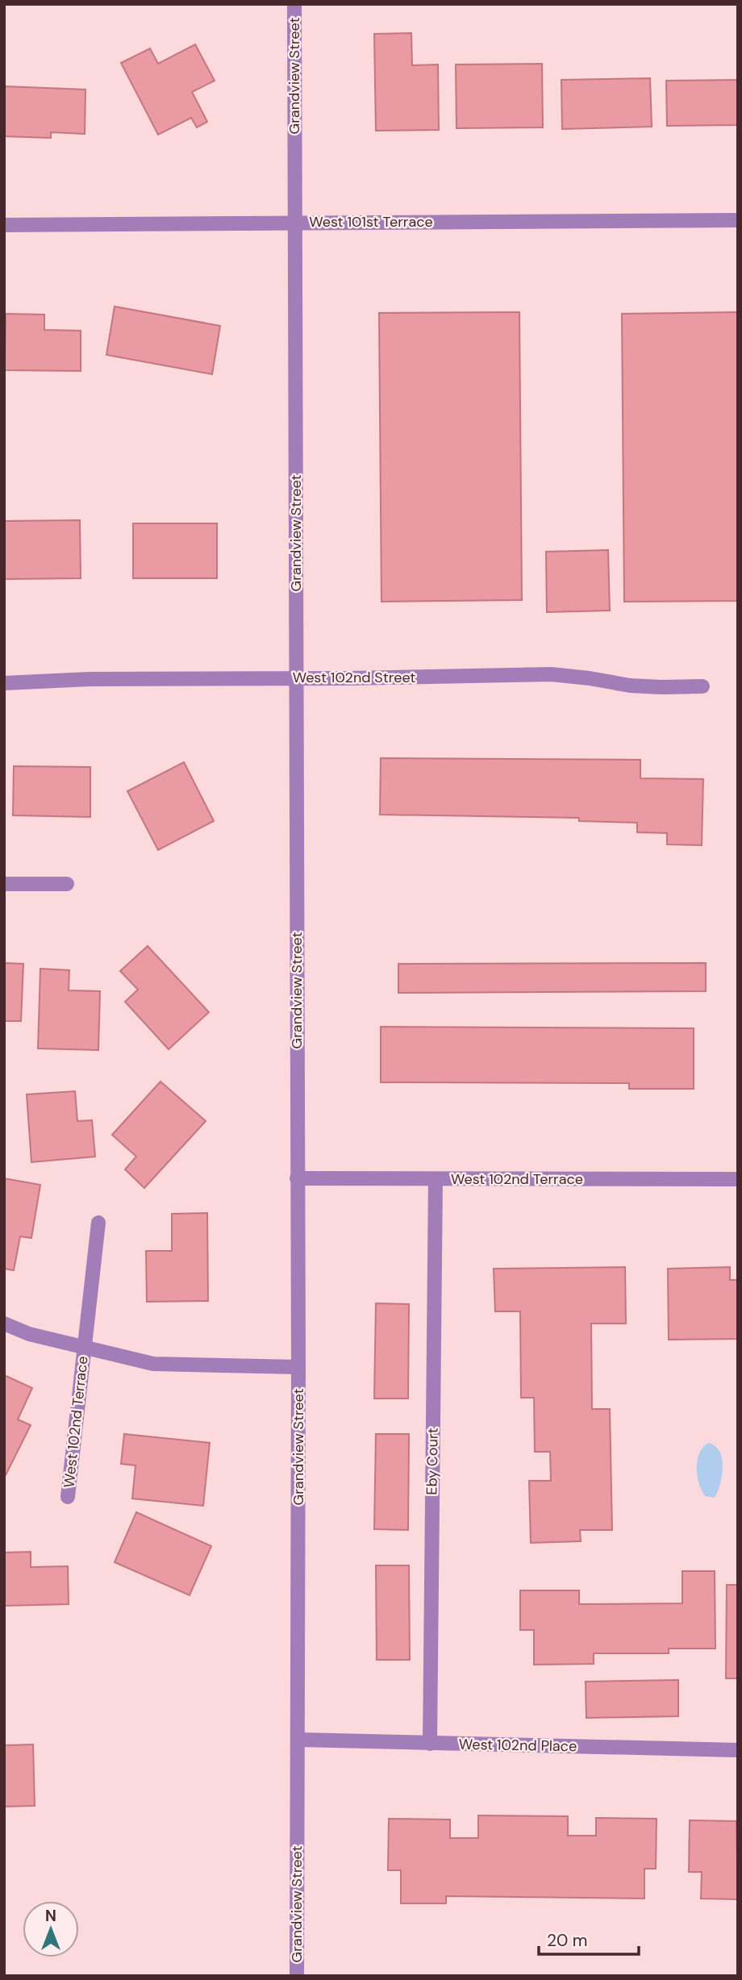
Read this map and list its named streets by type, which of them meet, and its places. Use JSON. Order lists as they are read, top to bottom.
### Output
{
  "streets": {
    "street": [
      "Grandview Street",
      "West 101st Terrace",
      "West 102nd Street",
      "West 102nd Terrace",
      "Eby Court",
      "West 102nd Place"
    ]
  },
  "crossings": [
    ["Grandview Street", "West 101st Terrace"],
    ["Grandview Street", "West 102nd Street"],
    ["Grandview Street", "West 102nd Terrace"],
    ["Grandview Street", "West 102nd Place"],
    ["West 102nd Terrace", "Eby Court"],
    ["Eby Court", "West 102nd Place"]
  ],
  "scale_bar": "20 m",
  "north": "top"
}
